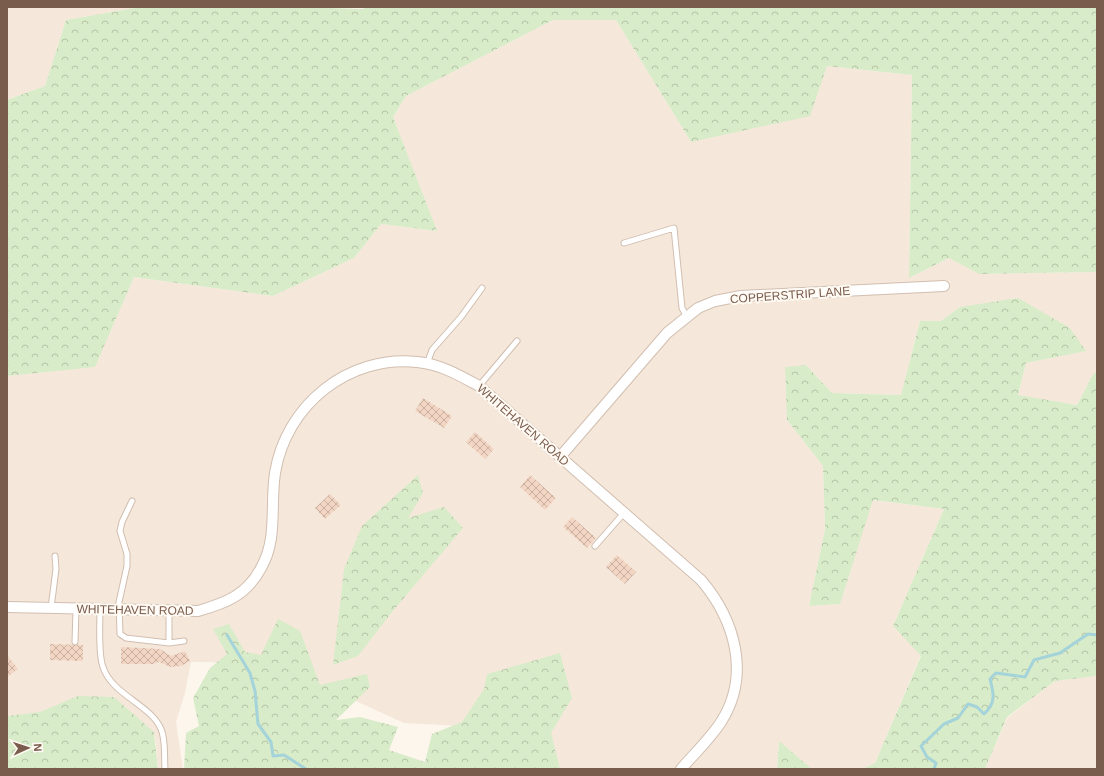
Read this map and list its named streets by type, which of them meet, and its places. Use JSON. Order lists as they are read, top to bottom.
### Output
{
  "streets": {
    "street": ["COPPERSTRIP LANE", "WHITEHAVEN ROAD"]
  },
  "crossings": [
    ["COPPERSTRIP LANE", "WHITEHAVEN ROAD"]
  ],
  "north": "right"
}
